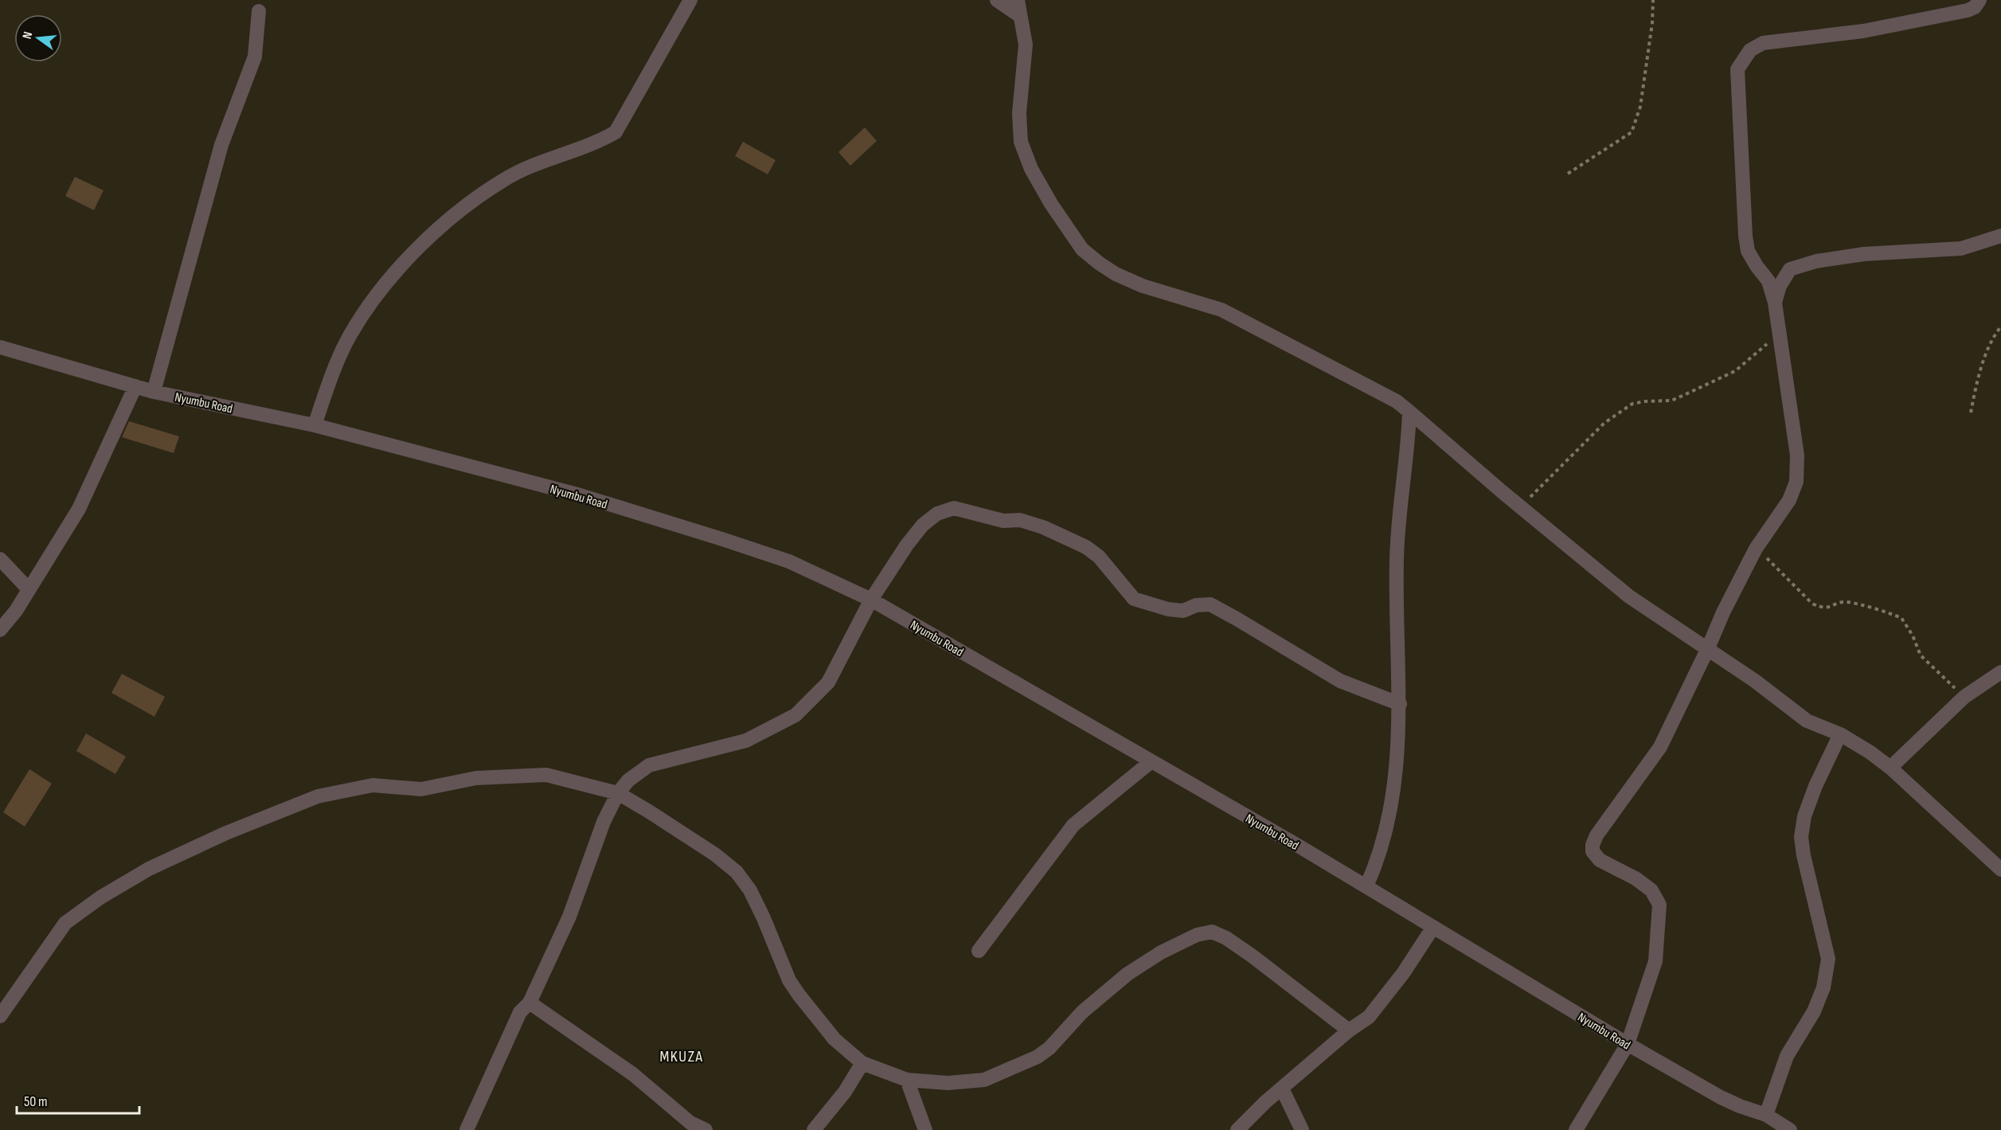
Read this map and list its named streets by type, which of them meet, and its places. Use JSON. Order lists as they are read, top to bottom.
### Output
{
  "streets": {
    "street": ["Nyumbu Road"]
  },
  "districts": ["MKUZA"],
  "scale_bar": "50 m",
  "north": "left"
}
